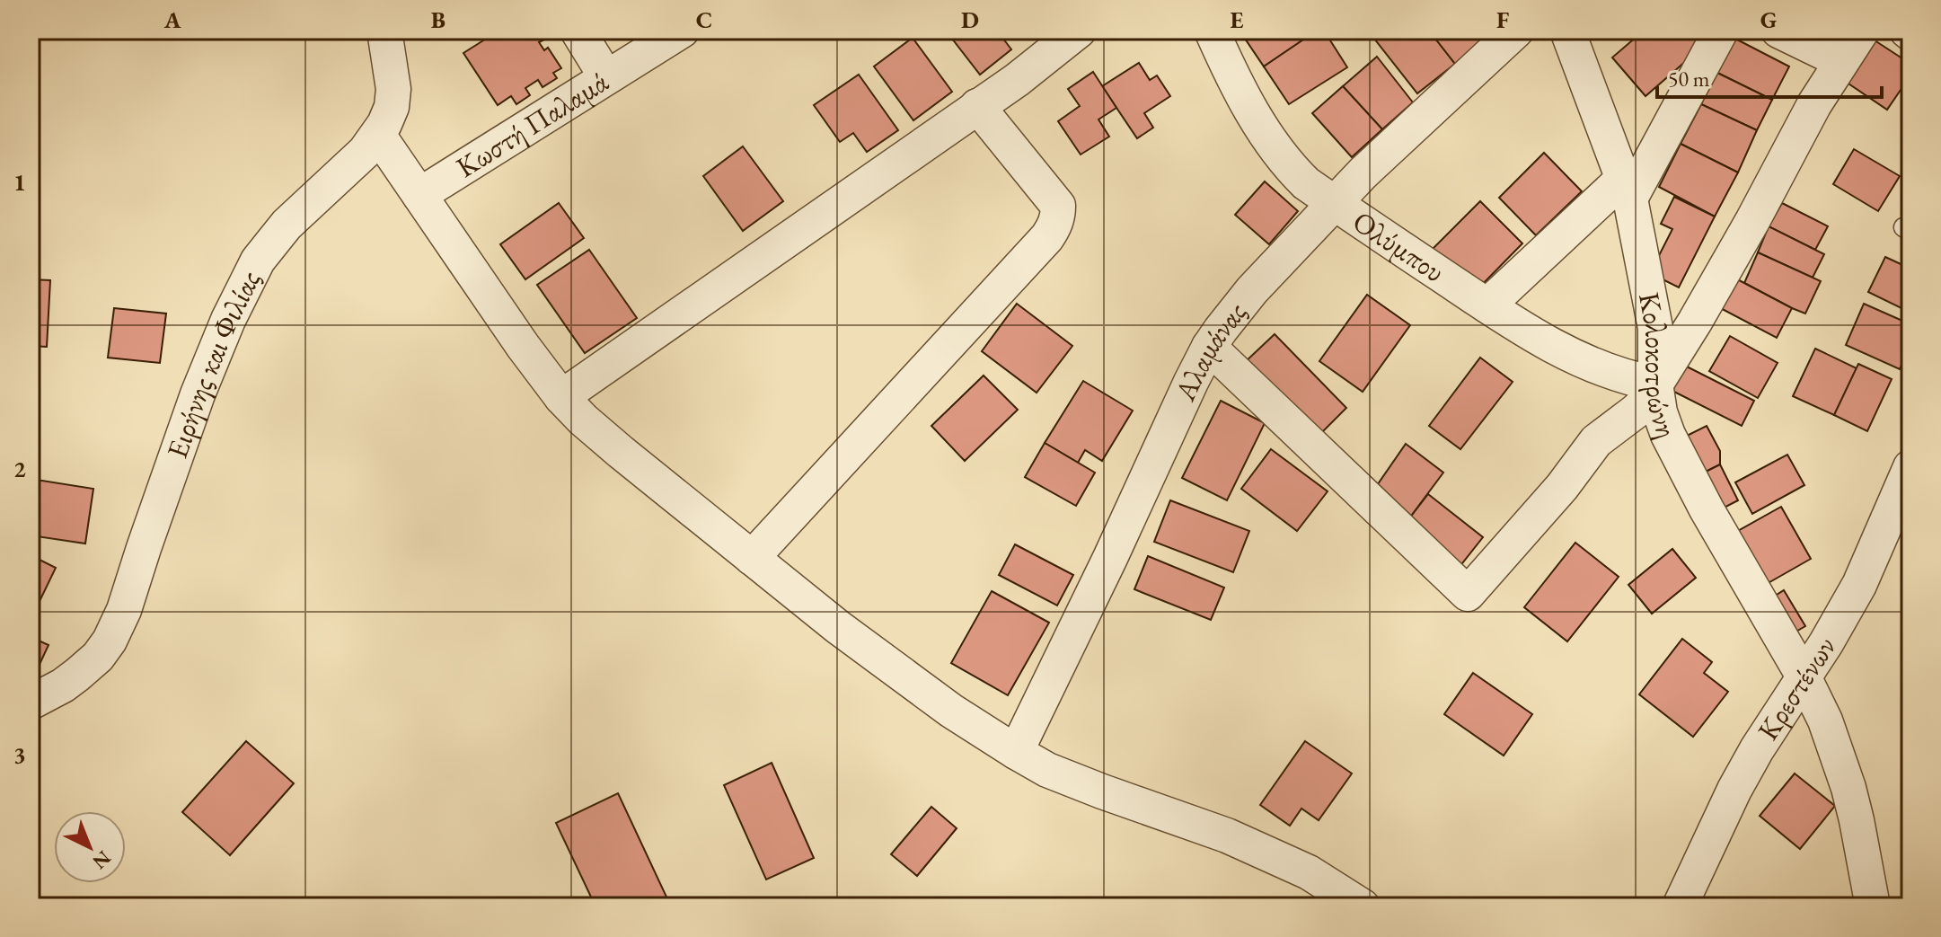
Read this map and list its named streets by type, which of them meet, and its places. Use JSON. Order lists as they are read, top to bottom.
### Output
{
  "streets": {
    "street": [
      "Κωστή Παλαμά",
      "Ολύμπου",
      "Αλαμάνας",
      "Κολοκοτρώνη",
      "Ειρήνης και Φιλίας",
      "Κρεστένων"
    ]
  },
  "crossings": [
    ["Ολύμπου", "Αλαμάνας"],
    ["Ολύμπου", "Κολοκοτρώνη"],
    ["Κολοκοτρώνη", "Κρεστένων"]
  ],
  "scale_bar": "50 m",
  "north": "bottom right",
  "grid": {
    "columns": [
      "A",
      "B",
      "C",
      "D",
      "E",
      "F",
      "G"
    ],
    "rows": ["1", "2", "3"]
  }
}
